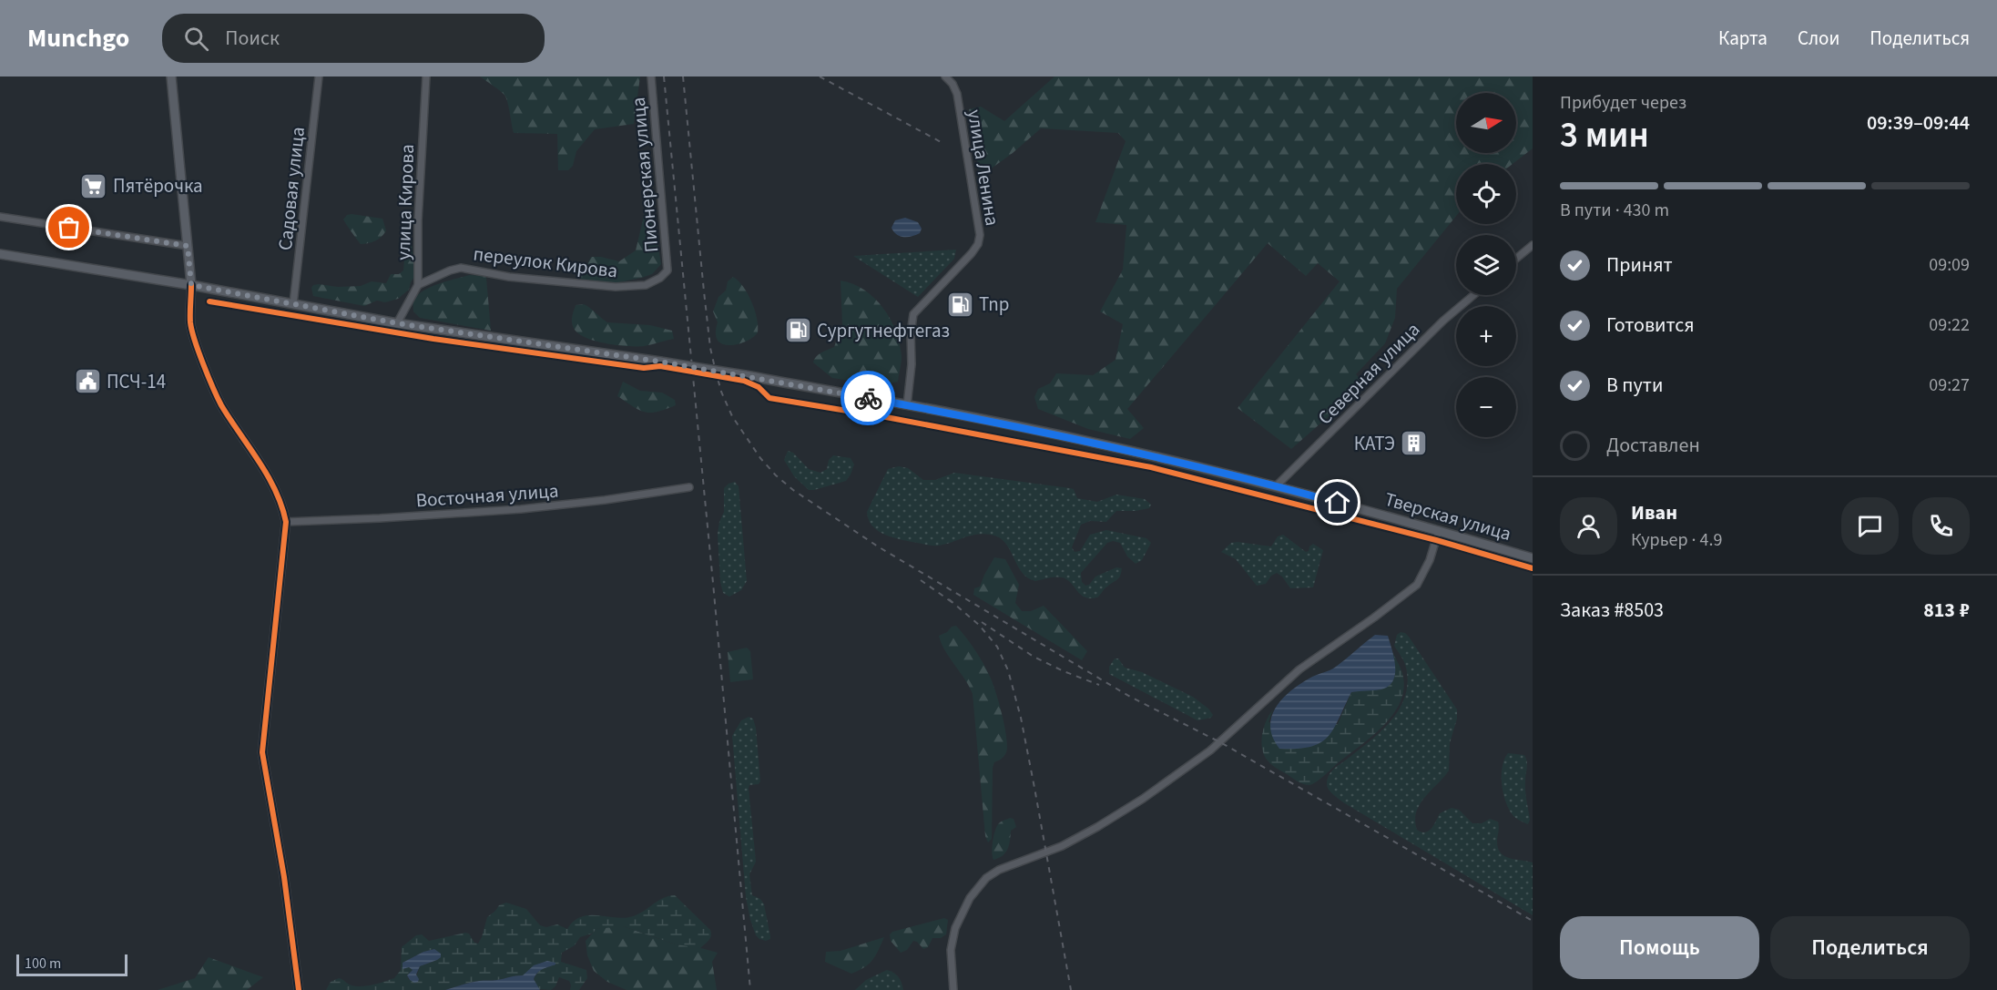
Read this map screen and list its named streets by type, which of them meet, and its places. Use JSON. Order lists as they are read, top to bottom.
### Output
{
  "streets": {
    "main road": ["Тверская улица"],
    "street": [
      "улица Ленина",
      "Пионерская улица",
      "Садовая улица",
      "улица Кирова",
      "переулок Кирова",
      "Северная улица",
      "Восточная улица"
    ]
  },
  "crossings": [
    ["улица Ленина", "Тверская улица"],
    ["Пионерская улица", "переулок Кирова"],
    ["Садовая улица", "Тверская улица"],
    ["улица Кирова", "переулок Кирова"],
    ["улица Кирова", "Тверская улица"],
    ["Северная улица", "Тверская улица"]
  ],
  "places": {
    "supermarket": ["Пятёрочка"],
    "fuel station": ["Tnp", "Сургутнефтегаз"],
    "public building": ["ПСЧ-14"],
    "building": ["КАТЭ"]
  },
  "scale_bar": "100 m",
  "north": "right",
  "page": {
    "header": "Munchgo",
    "search": "Поиск",
    "nav": ["Карта", "Слои", "Поделиться"],
    "heading": ["3 мин", "Прибудет через", "09:39–09:44"],
    "panel": [
      "Иван",
      "Курьер · 4.9",
      "Заказ #8503",
      "813 ₽"
    ],
    "map_buttons": ["+", "−"],
    "bar": "В пути · 430 m",
    "list": [
      ["Принят", "09:09"],
      ["Готовится", "09:22"],
      ["В пути", "09:27"],
      "Доставлен"
    ],
    "buttons": ["Помощь", "Поделиться"],
    "scale": "100 m"
  }
}
